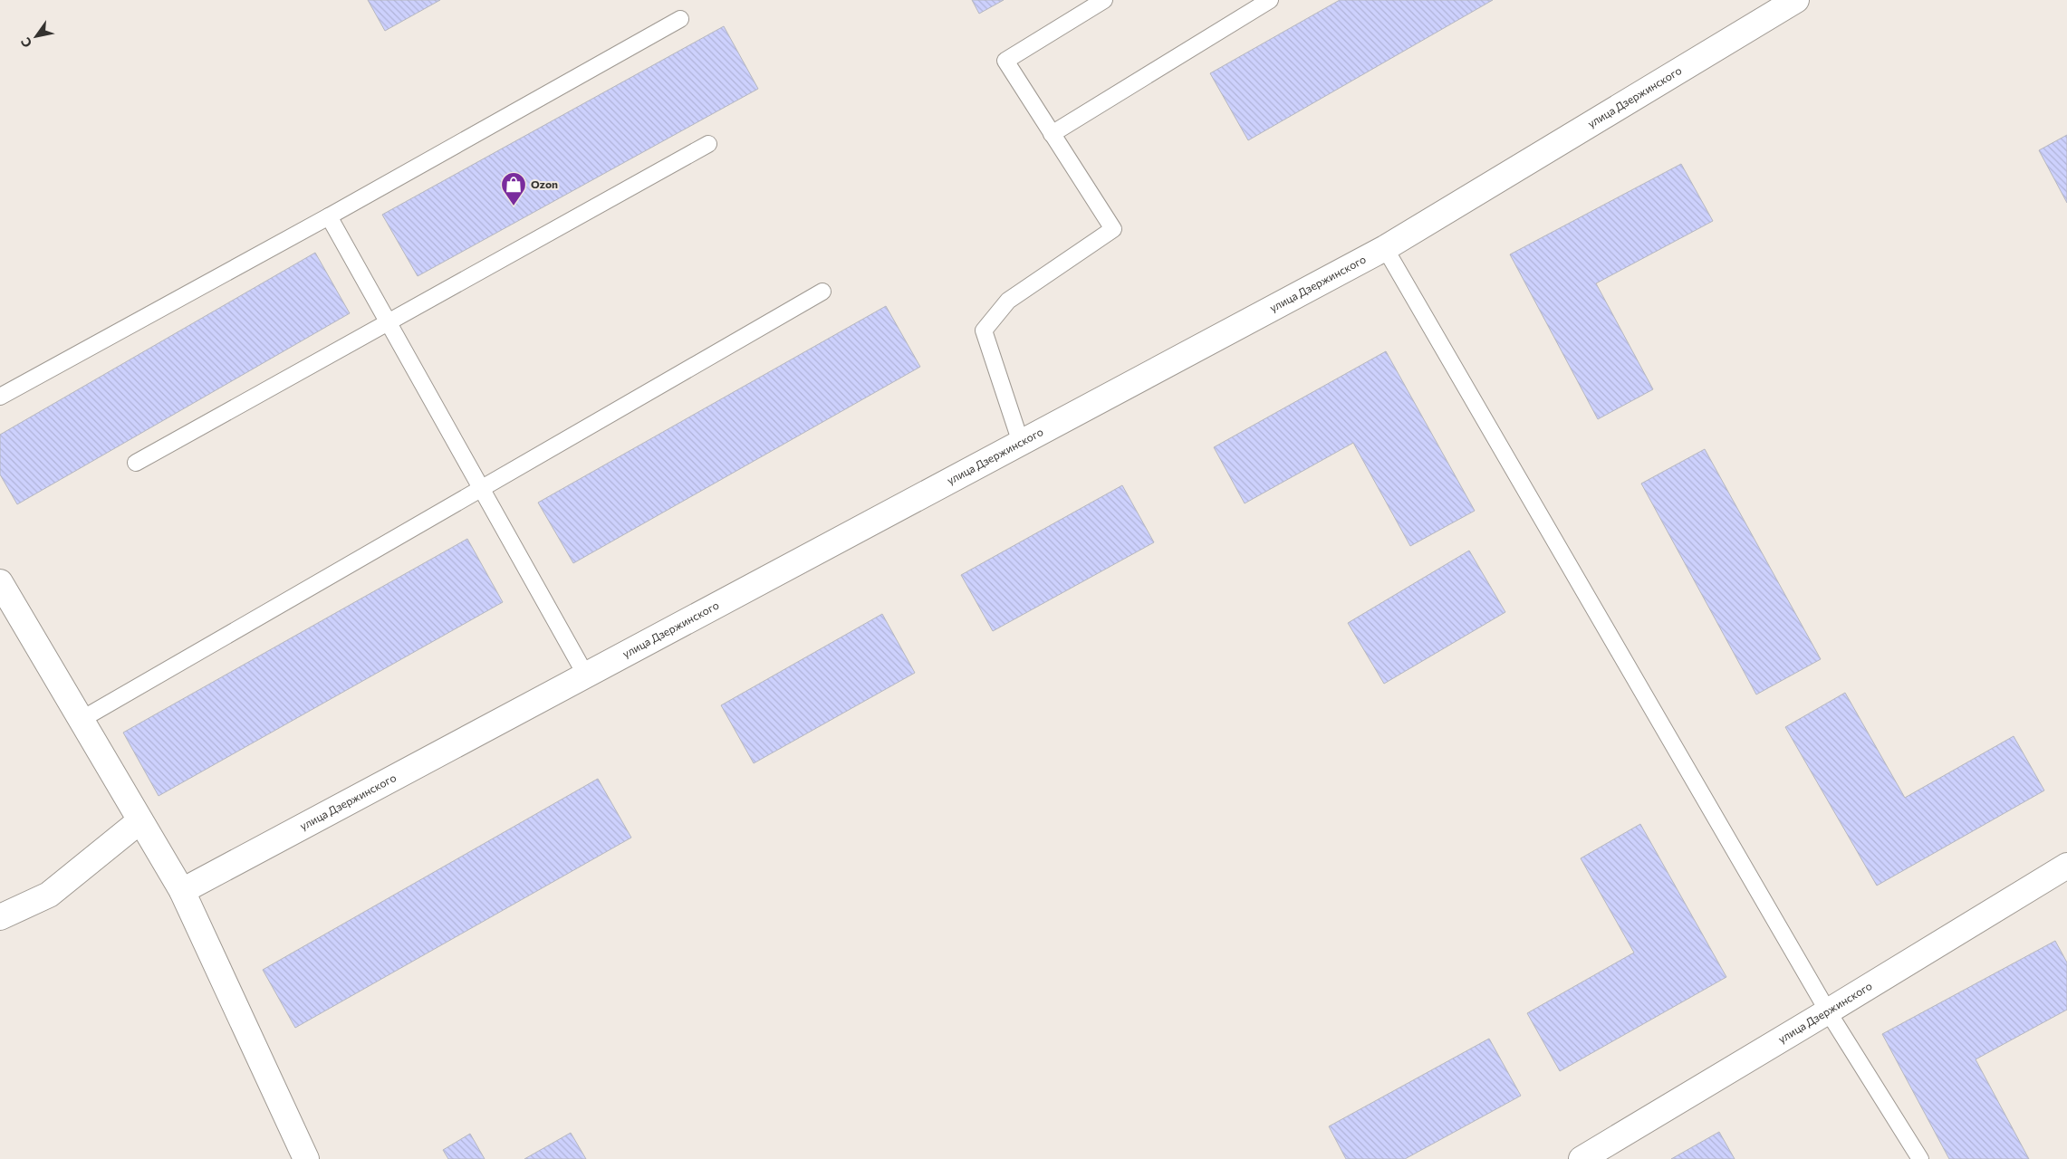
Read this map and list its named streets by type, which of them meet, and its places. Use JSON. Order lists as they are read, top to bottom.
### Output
{
  "streets": {
    "street": ["улица Дзержинского"]
  },
  "places": {
    "shop": ["Ozon"]
  },
  "north": "bottom left"
}
